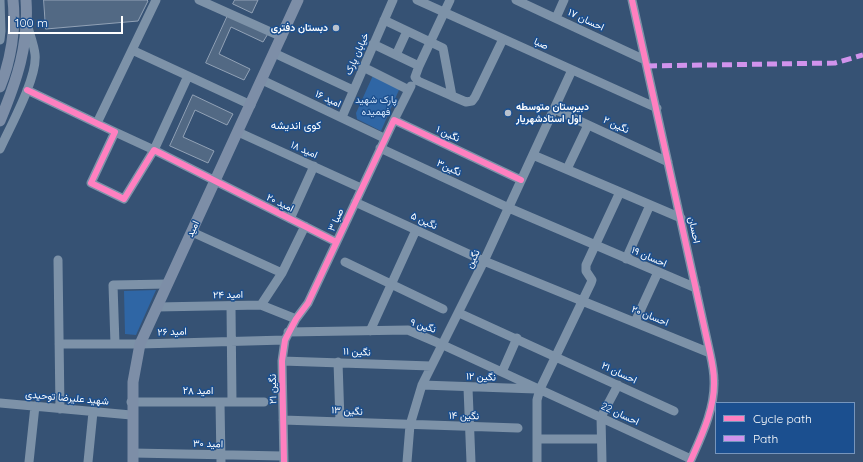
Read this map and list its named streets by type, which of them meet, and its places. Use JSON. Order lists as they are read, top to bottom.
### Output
{
  "streets": {
    "main road": ["امید"],
    "street": [
      "احسان ۱۷",
      "صبا",
      "خیابان پارک",
      "امید ۱۶",
      "نگین ۲",
      "نگین ۱",
      "امید ۱۸",
      "نگین۳",
      "امید ۲۰",
      "صبا ۳",
      "نگین ۵",
      "احسان",
      "احسان ۱۹",
      "نگین",
      "امید ۲۴",
      "احسان ۲۰",
      "نگین ۹",
      "امید ۲۶",
      "نگین ۱۱",
      "احسان ۲۱",
      "نگین ۱۲",
      "نگین ۲۱",
      "امید ۲۸",
      "شهید علیرضا توحیدی",
      "نگین ۱۳",
      "احسان 22",
      "نگین ۱۴",
      "امید ۳۰"
    ]
  },
  "crossings": [
    ["احسان ۱۷", "احسان"],
    ["صبا", "احسان"],
    ["صبا", "نگین"],
    ["خیابان پارک", "امید ۱۶"],
    ["امید ۱۶", "امید"],
    ["نگین ۲", "احسان"],
    ["نگین ۲", "نگین"],
    ["نگین ۱", "نگین"],
    ["امید ۱۸", "صبا ۳"],
    ["امید ۱۸", "امید"],
    ["نگین۳", "صبا ۳"],
    ["نگین۳", "احسان ۱۹"],
    ["نگین۳", "نگین"],
    ["امید ۲۰", "صبا ۳"],
    ["امید ۲۰", "امید"],
    ["صبا ۳", "نگین ۵"],
    ["صبا ۳", "امید ۲۴"],
    ["صبا ۳", "نگین ۲۱"],
    ["نگین ۵", "نگین"],
    ["نگین ۵", "احسان ۲۰"],
    ["امید", "امید ۲۴"],
    ["امید", "امید ۲۶"],
    ["امید", "امید ۲۸"],
    ["امید", "شهید علیرضا توحیدی"],
    ["امید", "امید ۳۰"],
    ["احسان", "احسان ۱۹"],
    ["احسان", "احسان ۲۰"],
    ["احسان", "احسان 22"],
    ["نگین", "نگین ۹"],
    ["نگین", "نگین ۱۱"],
    ["نگین", "احسان ۲۱"],
    ["نگین", "نگین ۱۲"],
    ["نگین", "نگین ۱۳"],
    ["نگین", "نگین ۱۴"],
    ["امید ۲۴", "نگین ۲۱"],
    ["نگین ۹", "امید ۲۶"],
    ["نگین ۹", "نگین ۱۲"],
    ["نگین ۹", "نگین ۲۱"],
    ["نگین ۹", "احسان 22"],
    ["امید ۲۶", "نگین ۲۱"],
    ["نگین ۱۱", "نگین ۲۱"],
    ["نگین ۱۲", "احسان 22"],
    ["نگین ۲۱", "نگین ۱۳"],
    ["نگین ۲۱", "امید ۳۰"],
    ["نگین ۱۳", "نگین ۱۴"]
  ],
  "districts": ["کوی اندیشه"],
  "parks": ["پارک شهید فهمیده"],
  "places": ["دبستان دفتری", "دبیرستان متوسطه اول استادشهریار"],
  "legend": ["Cycle path", "Path"],
  "scale_bar": "100 m"
}
